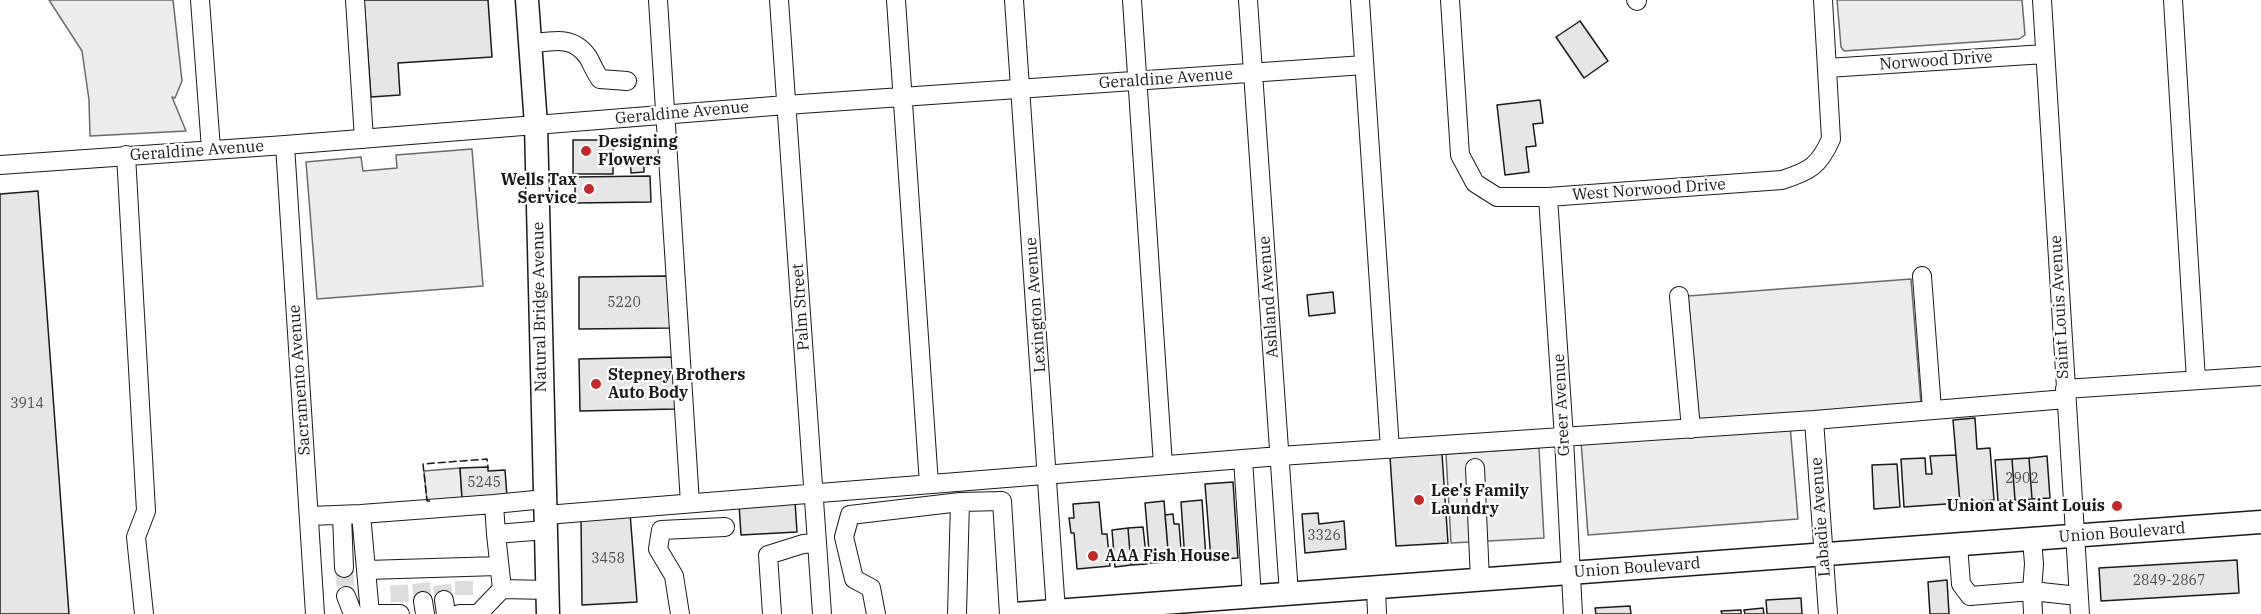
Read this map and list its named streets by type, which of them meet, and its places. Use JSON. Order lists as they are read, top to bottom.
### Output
{
  "streets": {
    "main road": ["Natural Bridge Avenue", "Union Boulevard"],
    "street": [
      "Norwood Drive",
      "Geraldine Avenue",
      "West Norwood Drive",
      "Ashland Avenue",
      "Lexington Avenue",
      "Palm Street",
      "Saint Louis Avenue",
      "Sacramento Avenue",
      "Greer Avenue",
      "Labadie Avenue"
    ]
  },
  "crossings": [
    ["Norwood Drive", "West Norwood Drive"],
    ["Norwood Drive", "Saint Louis Avenue"],
    ["Geraldine Avenue", "Ashland Avenue"],
    ["Geraldine Avenue", "Lexington Avenue"],
    ["Geraldine Avenue", "Natural Bridge Avenue"],
    ["Geraldine Avenue", "Palm Street"],
    ["Geraldine Avenue", "Sacramento Avenue"],
    ["West Norwood Drive", "Greer Avenue"],
    ["Ashland Avenue", "Union Boulevard"],
    ["Lexington Avenue", "Union Boulevard"],
    ["Saint Louis Avenue", "Union Boulevard"],
    ["Greer Avenue", "Union Boulevard"],
    ["Labadie Avenue", "Union Boulevard"]
  ],
  "places": [
    "Designing Flowers",
    "Wells Tax Service",
    "Stepney Brothers Auto Body",
    "Lee's Family Laundry",
    "Union at Saint Louis",
    "AAA Fish House"
  ],
  "house_numbers": [
    "5220",
    "3914",
    "2902",
    "5245",
    "3326",
    "3458",
    "2849-2867"
  ]
}
